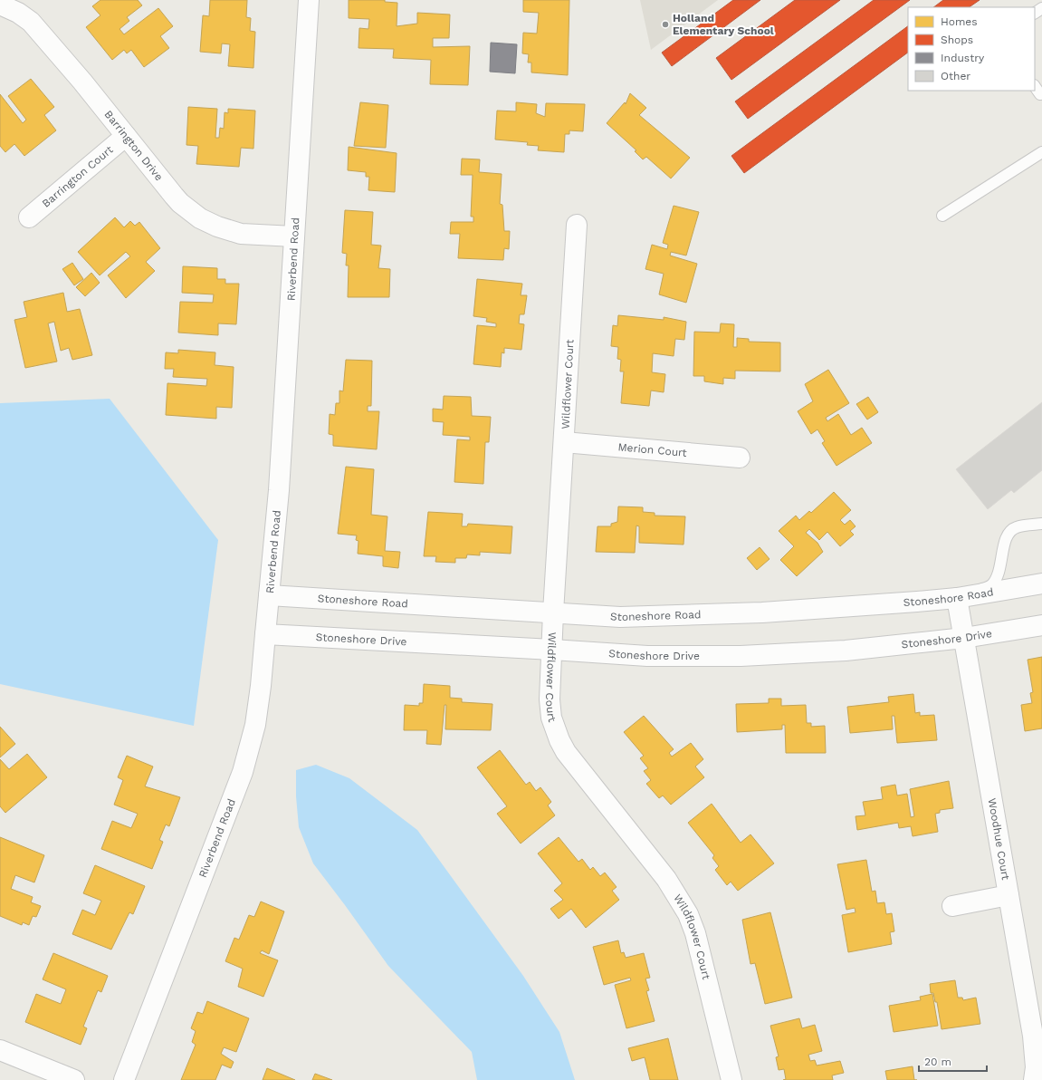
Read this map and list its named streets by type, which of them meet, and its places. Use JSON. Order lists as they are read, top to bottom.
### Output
{
  "streets": {
    "street": [
      "Barrington Drive",
      "Barrington Court",
      "Riverbend Road",
      "Wildflower Court",
      "Merion Court",
      "Stoneshore Road",
      "Stoneshore Drive",
      "Woodhue Court"
    ]
  },
  "crossings": [
    ["Barrington Drive", "Barrington Court"],
    ["Barrington Drive", "Riverbend Road"],
    ["Riverbend Road", "Stoneshore Road"],
    ["Riverbend Road", "Stoneshore Drive"],
    ["Wildflower Court", "Merion Court"],
    ["Wildflower Court", "Stoneshore Road"],
    ["Wildflower Court", "Stoneshore Drive"],
    ["Stoneshore Road", "Woodhue Court"],
    ["Stoneshore Drive", "Woodhue Court"]
  ],
  "places": ["Holland Elementary School"],
  "legend": [
    "Homes",
    "Shops",
    "Industry",
    "Other"
  ],
  "scale_bar": "20 m"
}
